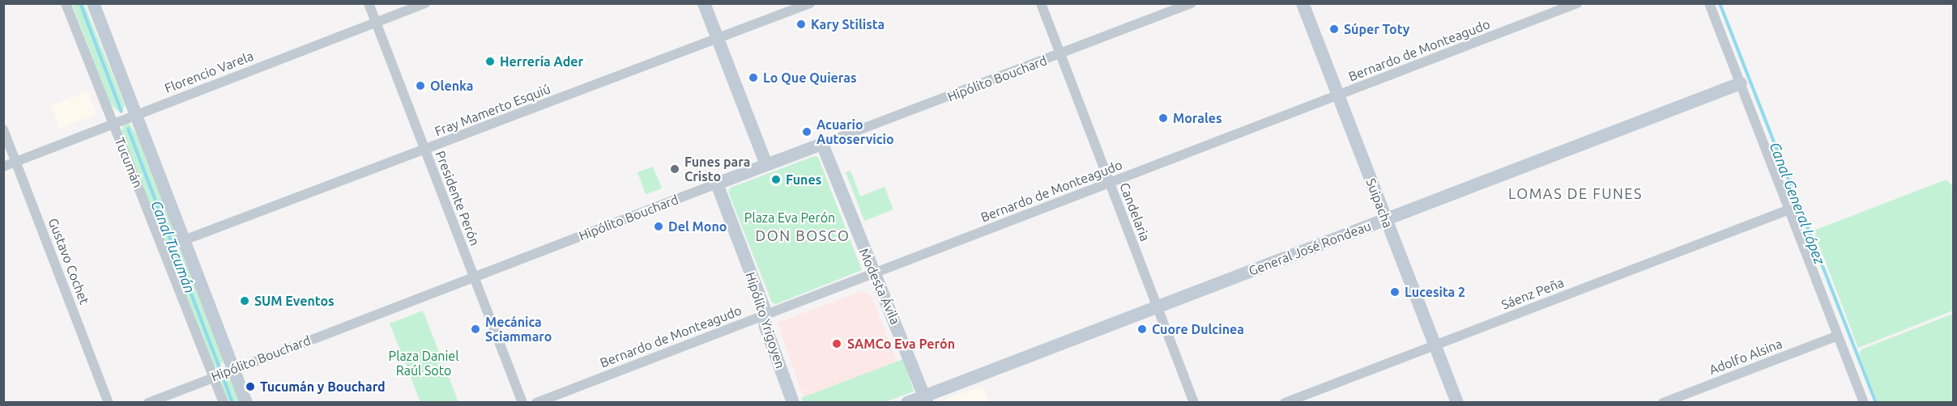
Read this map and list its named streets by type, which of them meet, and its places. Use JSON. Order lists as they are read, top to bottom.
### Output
{
  "streets": {
    "street": [
      "Bernardo de Monteagudo",
      "Florencio Varela",
      "Hipólito Bouchard",
      "Fray Mamerto Esquiú",
      "Tucumán",
      "Presidente Perón",
      "Suipacha",
      "Candelaria",
      "General José Rondeau",
      "Gustavo Cochet",
      "Modesta Ávila",
      "Sáenz Peña",
      "Hipólito Yrigoyen",
      "Adolfo Alsina"
    ]
  },
  "crossings": [
    ["Bernardo de Monteagudo", "Suipacha"],
    ["Bernardo de Monteagudo", "Candelaria"],
    ["Bernardo de Monteagudo", "Modesta Ávila"],
    ["Bernardo de Monteagudo", "Hipólito Yrigoyen"],
    ["Florencio Varela", "Tucumán"],
    ["Florencio Varela", "Presidente Perón"],
    ["Florencio Varela", "Gustavo Cochet"],
    ["Hipólito Bouchard", "Tucumán"],
    ["Hipólito Bouchard", "Presidente Perón"],
    ["Hipólito Bouchard", "Candelaria"],
    ["Hipólito Bouchard", "Modesta Ávila"],
    ["Hipólito Bouchard", "Hipólito Yrigoyen"],
    ["Fray Mamerto Esquiú", "Tucumán"],
    ["Fray Mamerto Esquiú", "Presidente Perón"],
    ["Suipacha", "General José Rondeau"],
    ["Suipacha", "Sáenz Peña"],
    ["Candelaria", "General José Rondeau"],
    ["General José Rondeau", "Modesta Ávila"]
  ],
  "districts": ["LOMAS DE FUNES", "DON BOSCO"],
  "water": ["Canal General López", "Canal Tucumán"],
  "parks": ["Plaza Eva Perón", "Plaza Daniel Raúl Soto"],
  "places": [
    "Kary Stilista",
    "Súper Toty",
    "Herrería Ader",
    "Lo Que Quieras",
    "Olenka",
    "Morales",
    "Acuario Autoservicio",
    "Funes para Cristo",
    "Funes",
    "Del Mono",
    "Lucesita 2",
    "SUM Eventos",
    "Mecánica Sciammaro",
    "Cuore Dulcinea",
    "SAMCo Eva Perón",
    "Tucumán y Bouchard"
  ]
}
